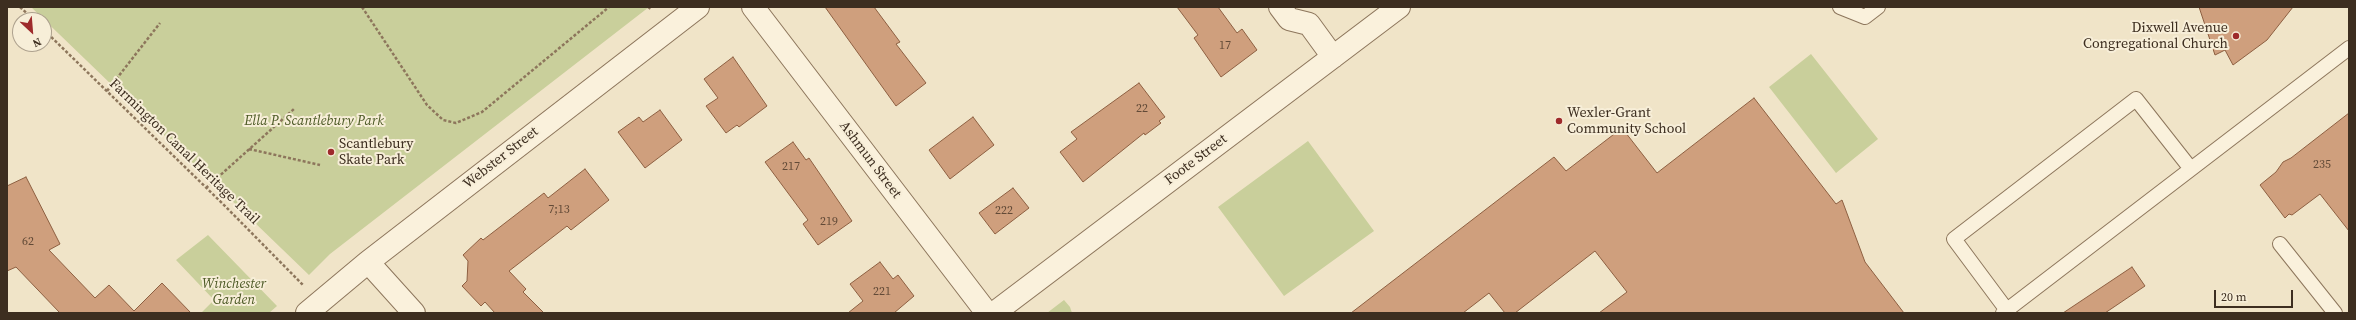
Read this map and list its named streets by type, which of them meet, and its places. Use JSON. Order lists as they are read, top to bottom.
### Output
{
  "streets": {
    "street": ["Webster Street", "Ashmun Street", "Foote Street"],
    "path": ["Farmington Canal Heritage Trail"]
  },
  "parks": ["Ella P. Scantlebury Park", "Winchester Garden"],
  "places": ["Dixwell Avenue Congregational Church", "Wexler-Grant Community School", "Scantlebury Skate Park"],
  "house_numbers": [
    "17",
    "22",
    "235",
    "217",
    "7;13",
    "222",
    "219",
    "62",
    "221"
  ],
  "scale_bar": "20 m",
  "north": "bottom right"
}
